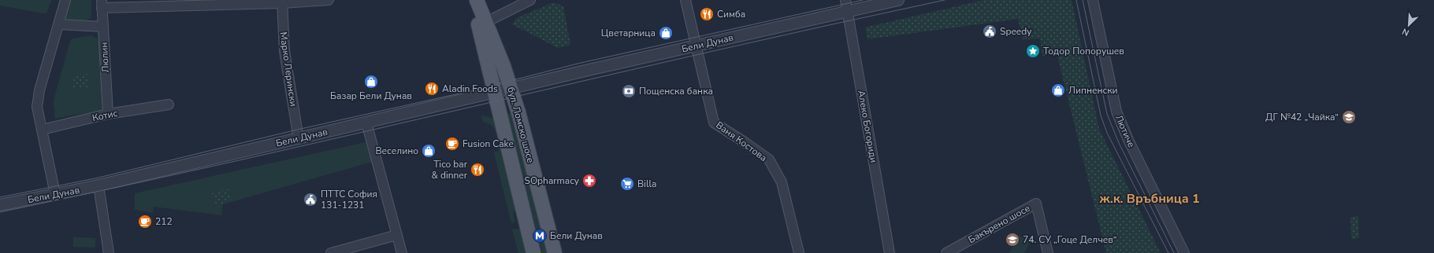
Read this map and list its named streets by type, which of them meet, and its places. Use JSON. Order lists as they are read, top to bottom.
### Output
{
  "streets": {
    "main road": ["бул. Ломско шосе"],
    "street": [
      "Бели Дунав",
      "Люлин",
      "Марко Лерински",
      "Котис",
      "Алеко Богориди",
      "Лютиче",
      "Ваня Костова",
      "Бакърено шосе"
    ]
  },
  "crossings": [
    ["Бели Дунав", "Марко Лерински"],
    ["Бели Дунав", "бул. Ломско шосе"],
    ["Бели Дунав", "Алеко Богориди"],
    ["Бели Дунав", "Ваня Костова"],
    ["Люлин", "Котис"]
  ],
  "districts": ["ж.к. Връбница 1"],
  "places": {
    "restaurant": ["Симба", "Aladin Foods", "Tico bar & dinner"],
    "public building": ["Speedy", "ПТТС София 131-1231"],
    "shop": [
      "Цветарница",
      "Базар Бели Дунав",
      "Липненски",
      "Веселино"
    ],
    "place": ["Тодор Попорушев"],
    "bank": ["Пощенска банка"],
    "school or university": ["ДГ №42 „Чайка“", "74. СУ „Гоце Делчев“"],
    "cafe": ["Fusion Cake", "212"],
    "pharmacy": ["SOpharmacy"],
    "supermarket": ["Billa"],
    "metro station": ["Бели Дунав"]
  },
  "north": "bottom left"
}
